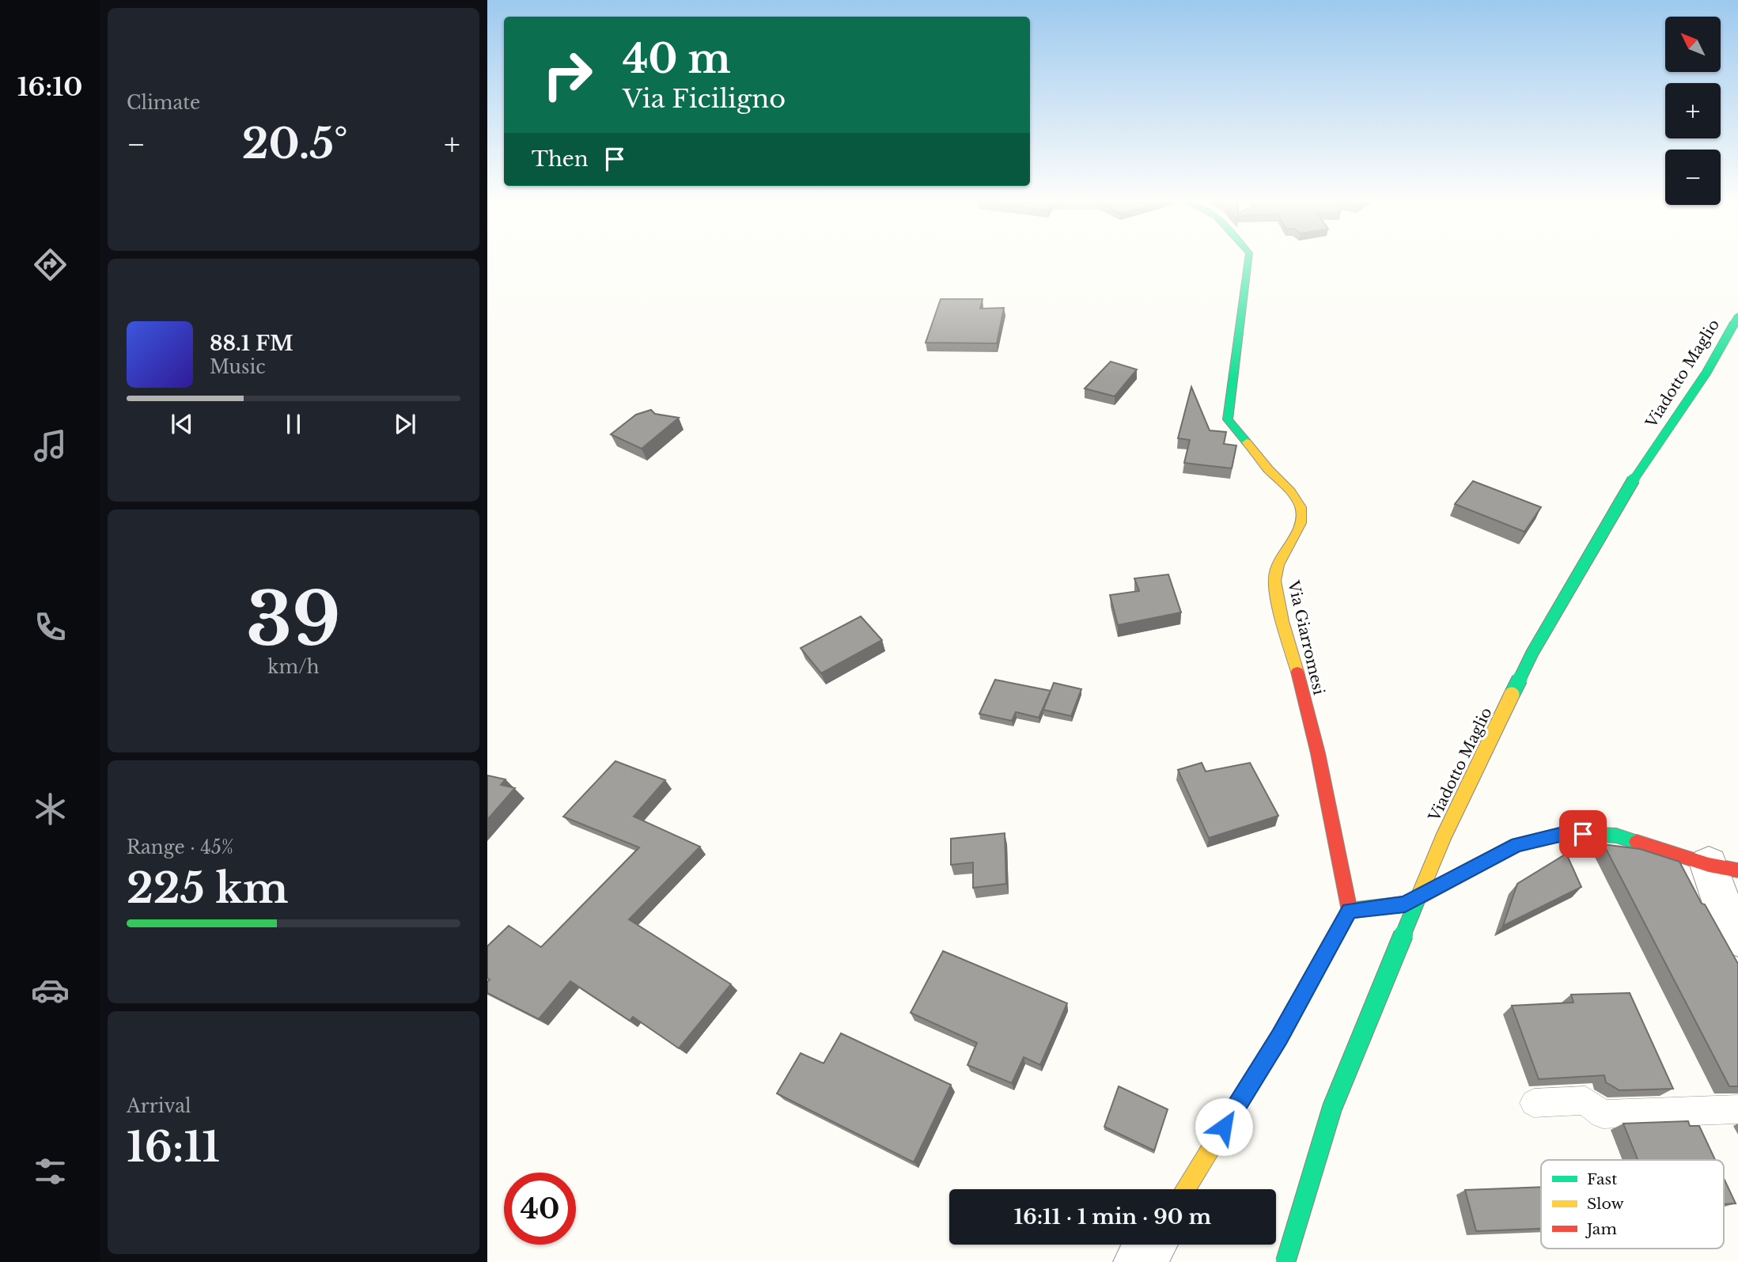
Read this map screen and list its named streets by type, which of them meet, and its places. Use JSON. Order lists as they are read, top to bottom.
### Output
{
  "streets": {
    "street": ["Viadotto Maglio", "Via Giarromesi"]
  },
  "legend": ["Fast", "Slow", "Jam"],
  "north": "top left",
  "page": {
    "tabs": "16:10",
    "tile": [
      "Climate",
      ["39", "km/h"],
      ["Range · 45%", "225 km"],
      ["Arrival", "16:11"]
    ],
    "map_buttons": ["+", "−"],
    "turn": ["40 m", "Via Ficiligno"],
    "heat": ["−", "20.5°", "+"],
    "then": "Then",
    "song": ["88.1 FM", "Music"],
    "limit": "40",
    "trip": "16:11 · 1 min · 90 m"
  }
}
